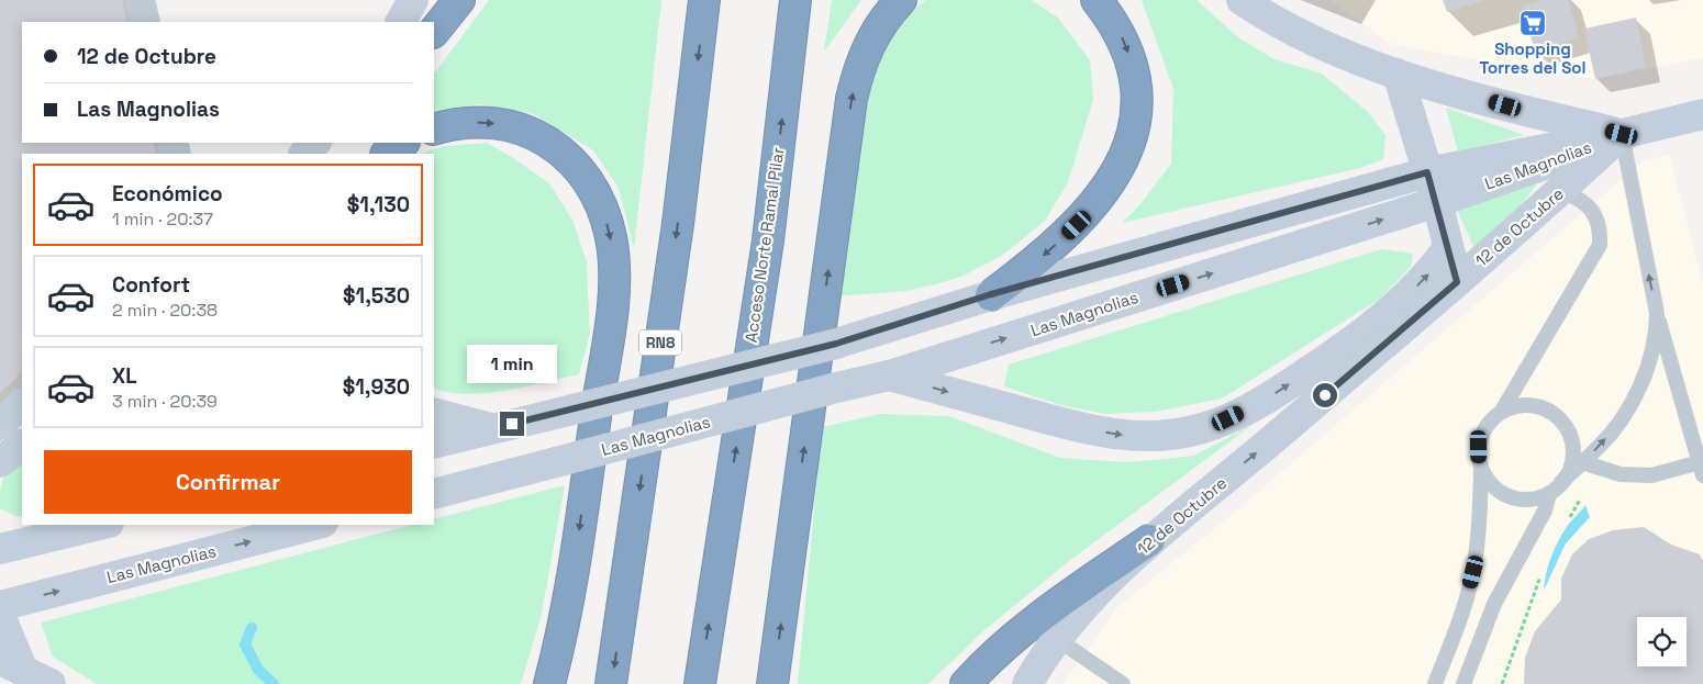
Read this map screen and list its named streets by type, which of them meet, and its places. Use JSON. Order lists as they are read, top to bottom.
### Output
{
  "streets": {
    "highway": ["Acceso Norte Ramal Pilar", "RN8"],
    "main road": ["Las Magnolias", "12 de Octubre"]
  },
  "crossings": [
    ["Las Magnolias", "12 de Octubre"]
  ],
  "one_way": ["12 de Octubre"],
  "places": {
    "supermarket": ["Shopping Torres del Sol"]
  },
  "page": {
    "banner": ["12 de Octubre", "Las Magnolias"],
    "list": [
      {
        "name": "Económico",
        "note": "1 min · 20:37",
        "value": "$1,130"
      },
      {
        "name": "Confort",
        "note": "2 min · 20:38",
        "value": "$1,530"
      },
      {
        "name": "XL",
        "note": "3 min · 20:39",
        "value": "$1,930"
      }
    ],
    "bubble": "1 min",
    "buttons": "Confirmar"
  }
}
